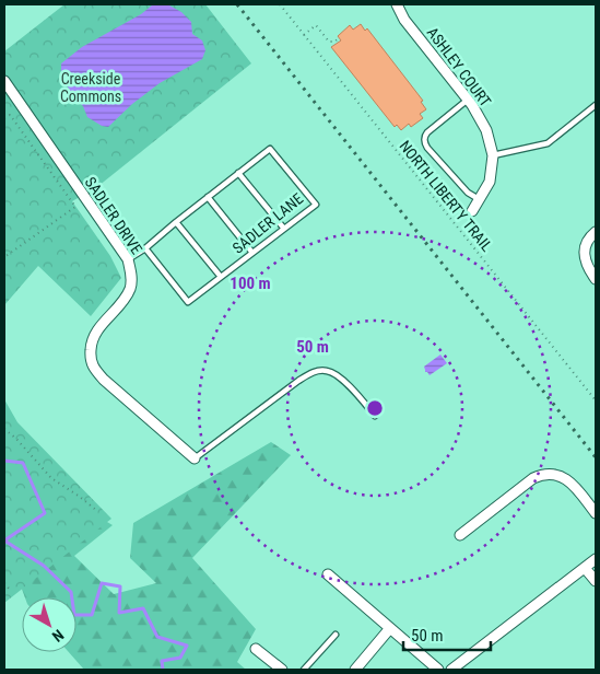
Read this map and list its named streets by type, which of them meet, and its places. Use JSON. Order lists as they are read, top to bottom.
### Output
{
  "streets": {
    "street": ["ASHLEY COURT", "SADLER DRIVE"],
    "lane": ["SADLER LANE"],
    "path": ["NORTH LIBERTY TRAIL"]
  },
  "crossings": [
    ["SADLER DRIVE", "SADLER LANE"]
  ],
  "parks": ["Creekside Commons"],
  "scale_bar": "50 m",
  "north": "bottom right",
  "rings": ["100 m", "50 m"]
}
